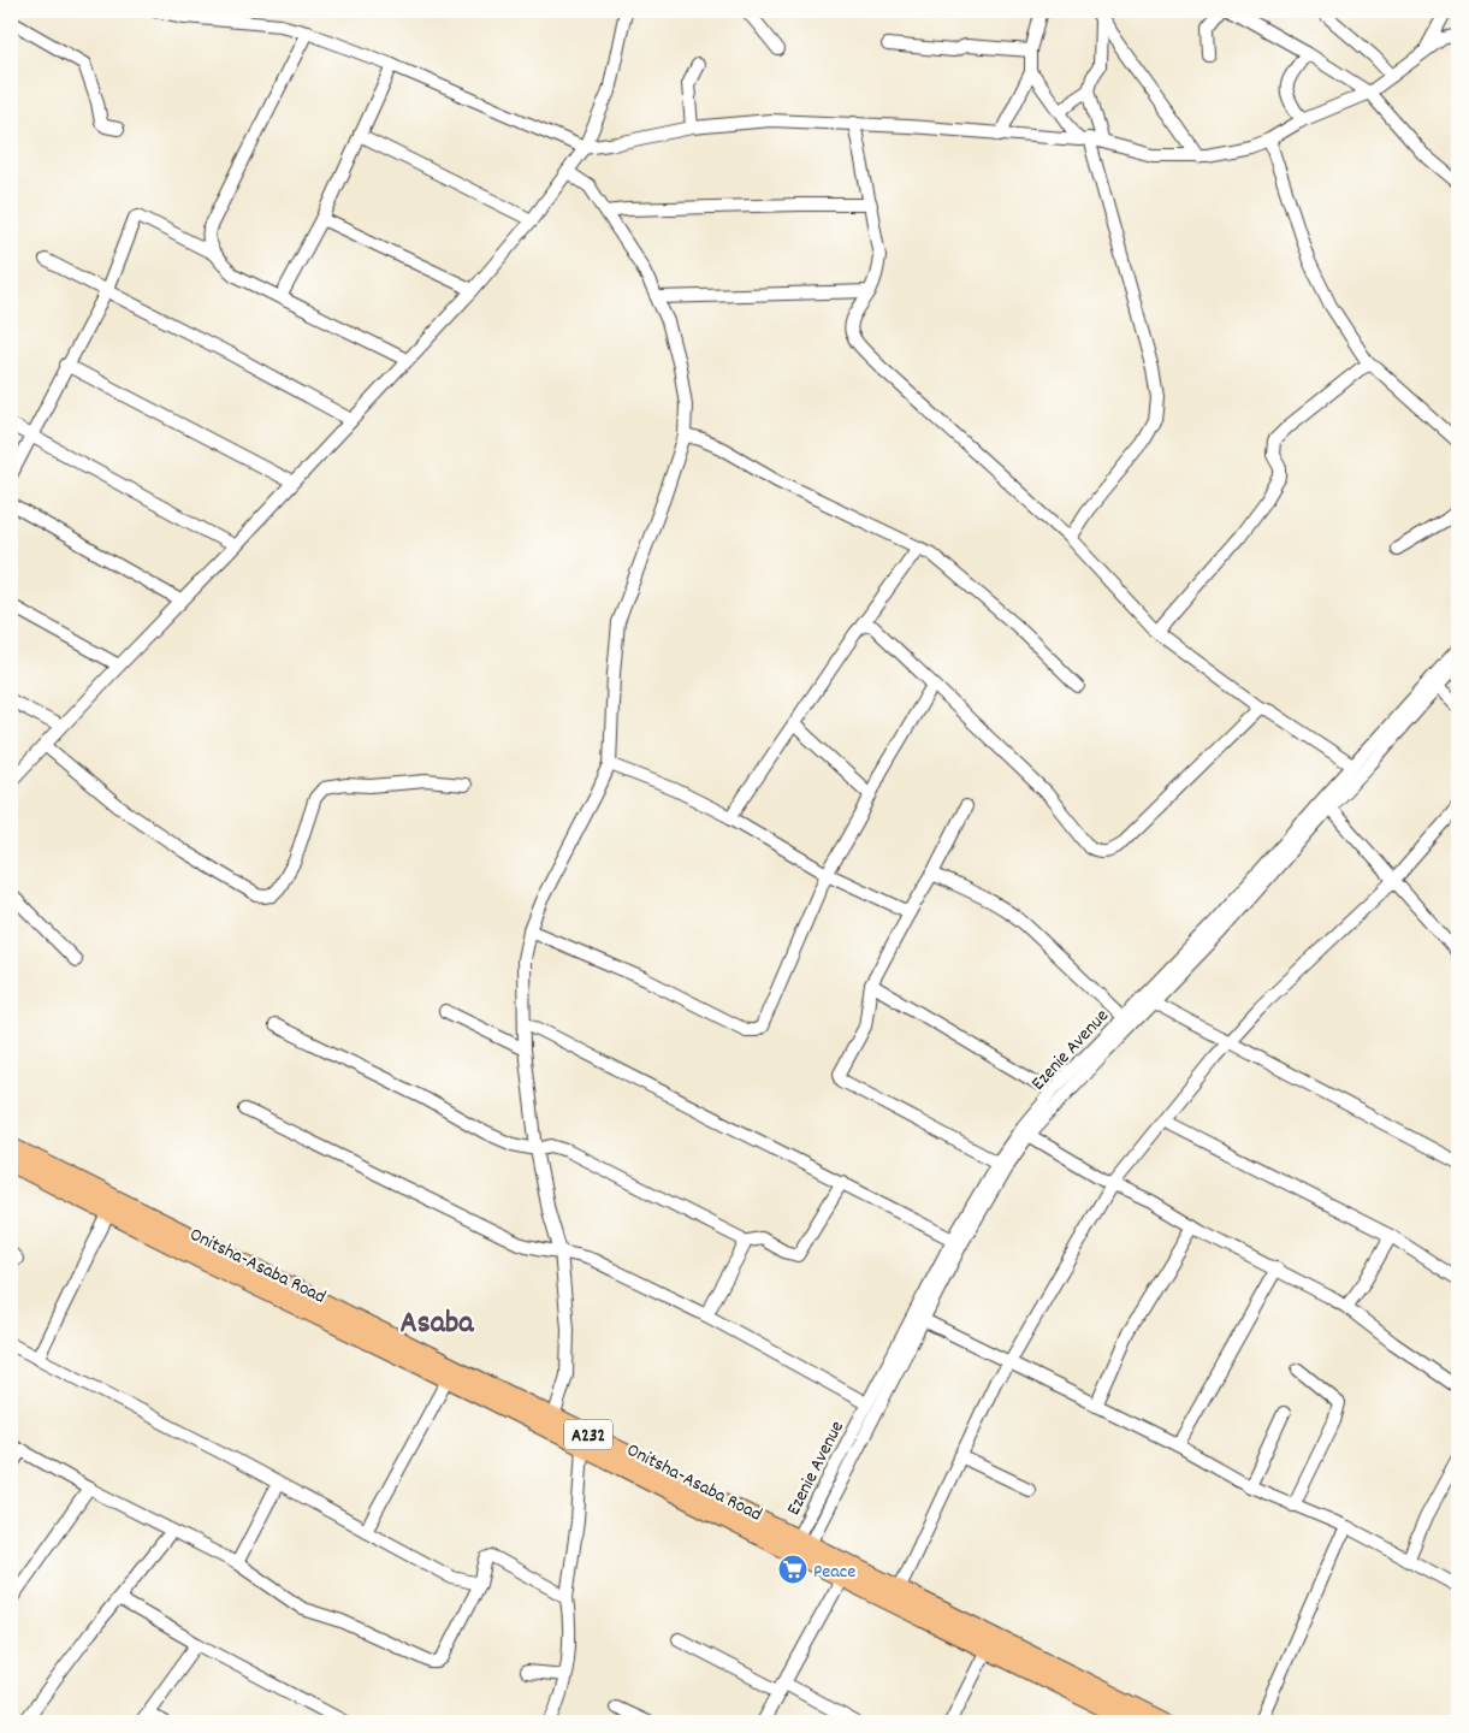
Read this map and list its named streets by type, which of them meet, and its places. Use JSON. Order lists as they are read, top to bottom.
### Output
{
  "streets": {
    "highway": ["Onitsha-Asaba Road", "A232"],
    "street": ["Ezenie Avenue"]
  },
  "crossings": [
    ["Ezenie Avenue", "A232"],
    ["Onitsha-Asaba Road", "A232"]
  ],
  "districts": ["Asaba"],
  "places": {
    "supermarket": ["Peace"]
  }
}
